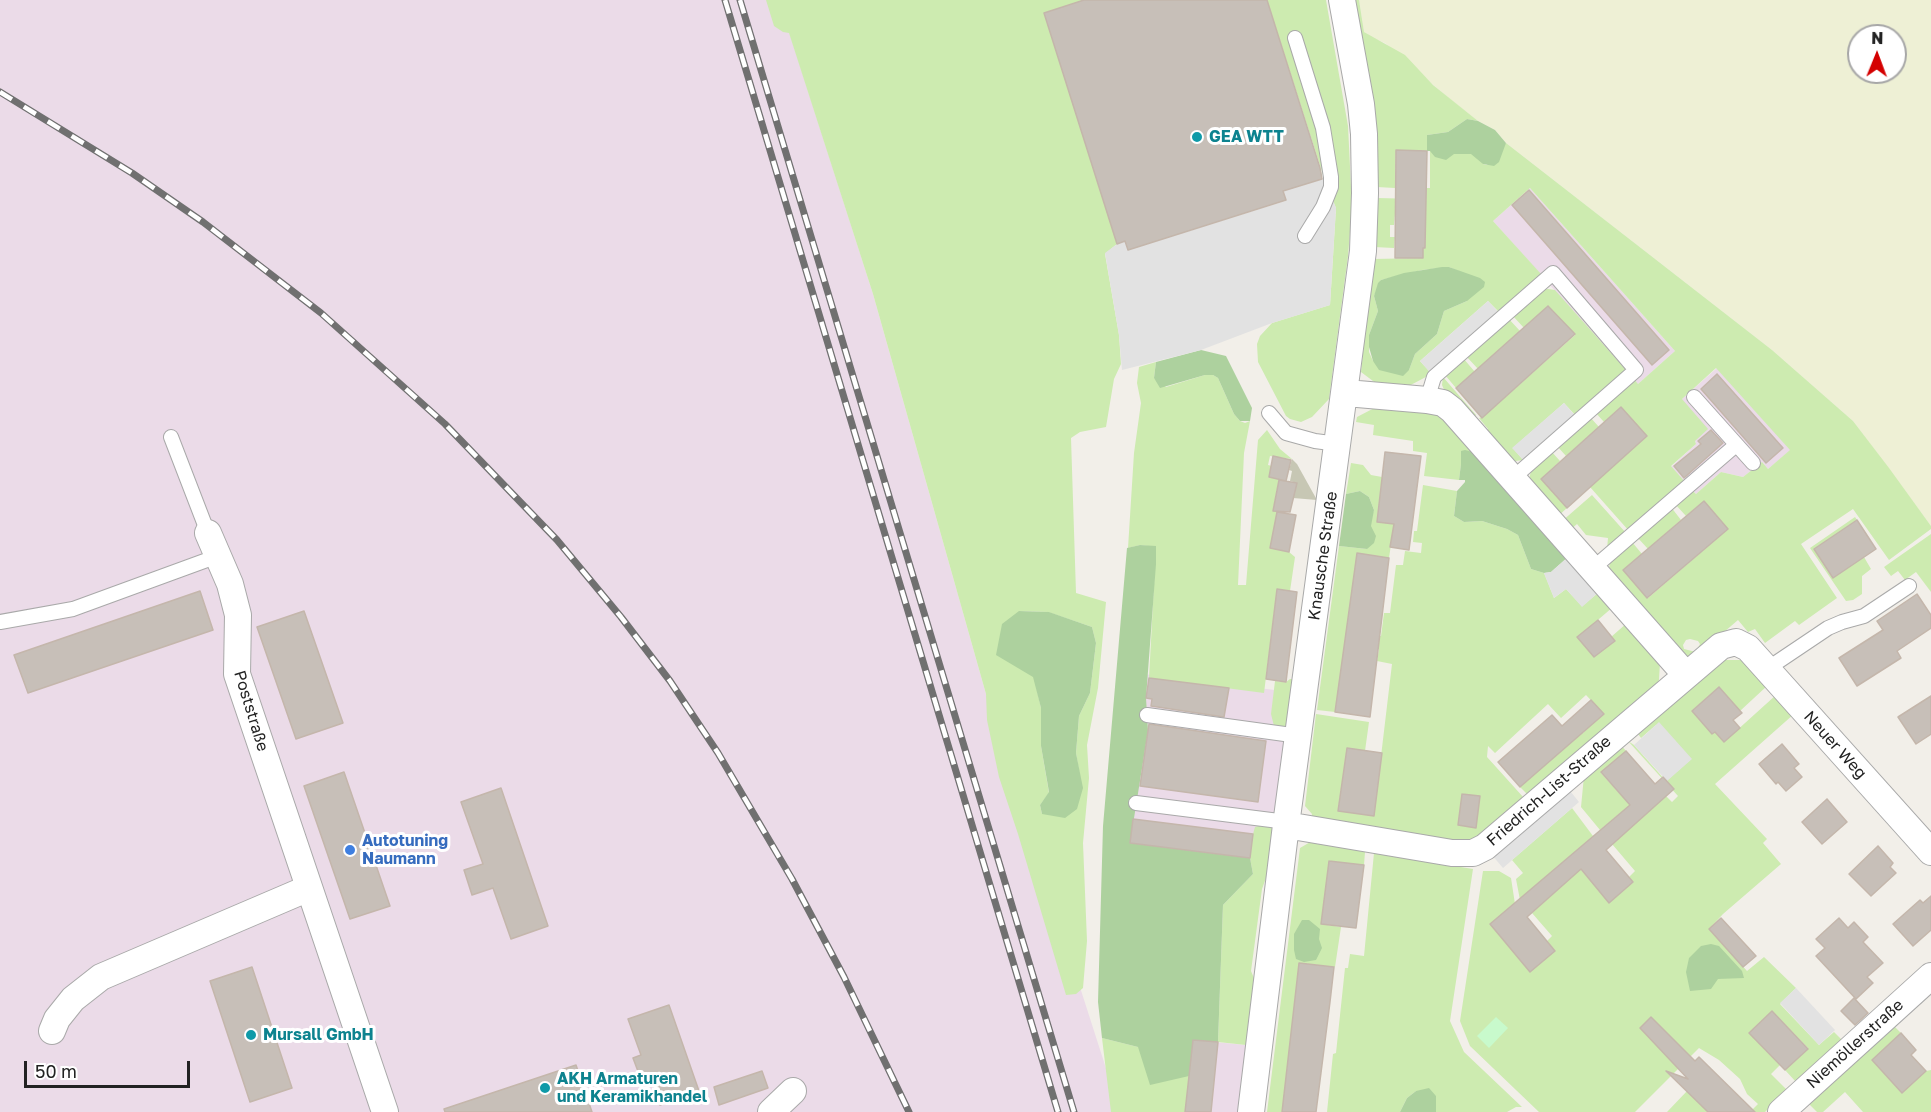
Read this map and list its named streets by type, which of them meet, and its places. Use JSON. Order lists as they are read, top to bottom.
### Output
{
  "streets": {
    "street": [
      "Knausche Straße",
      "Poststraße",
      "Neuer Weg",
      "Friedrich-List-Straße",
      "Niemöllerstraße"
    ]
  },
  "crossings": [
    ["Knausche Straße", "Friedrich-List-Straße"],
    ["Neuer Weg", "Friedrich-List-Straße"]
  ],
  "places": [
    "GEA WTT",
    "Autotuning Naumann",
    "Mursall GmbH",
    "AKH Armaturen und Keramikhandel"
  ],
  "scale_bar": "50 m",
  "north": "top"
}
